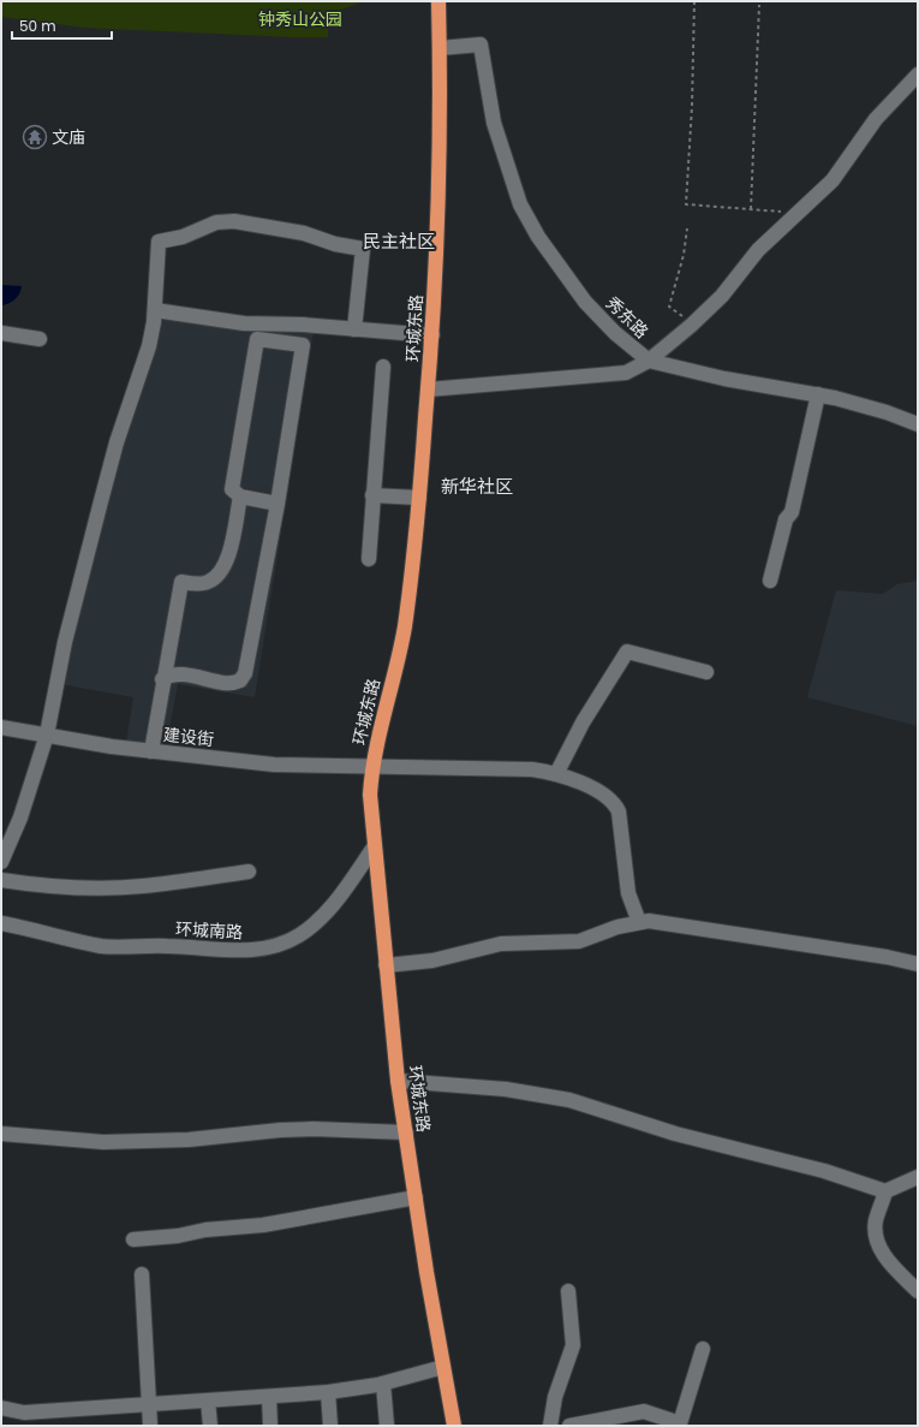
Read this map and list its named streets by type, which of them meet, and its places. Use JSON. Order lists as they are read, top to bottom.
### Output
{
  "streets": {
    "highway": ["环城东路"],
    "street": ["秀东路", "建设街", "环城南路"]
  },
  "crossings": [
    ["秀东路", "环城东路"],
    ["环城东路", "建设街"],
    ["环城东路", "环城南路"]
  ],
  "districts": ["民主社区", "新华社区"],
  "parks": ["钟秀山公园"],
  "places": {
    "temple": ["文庙"]
  },
  "scale_bar": "50 m"
}
